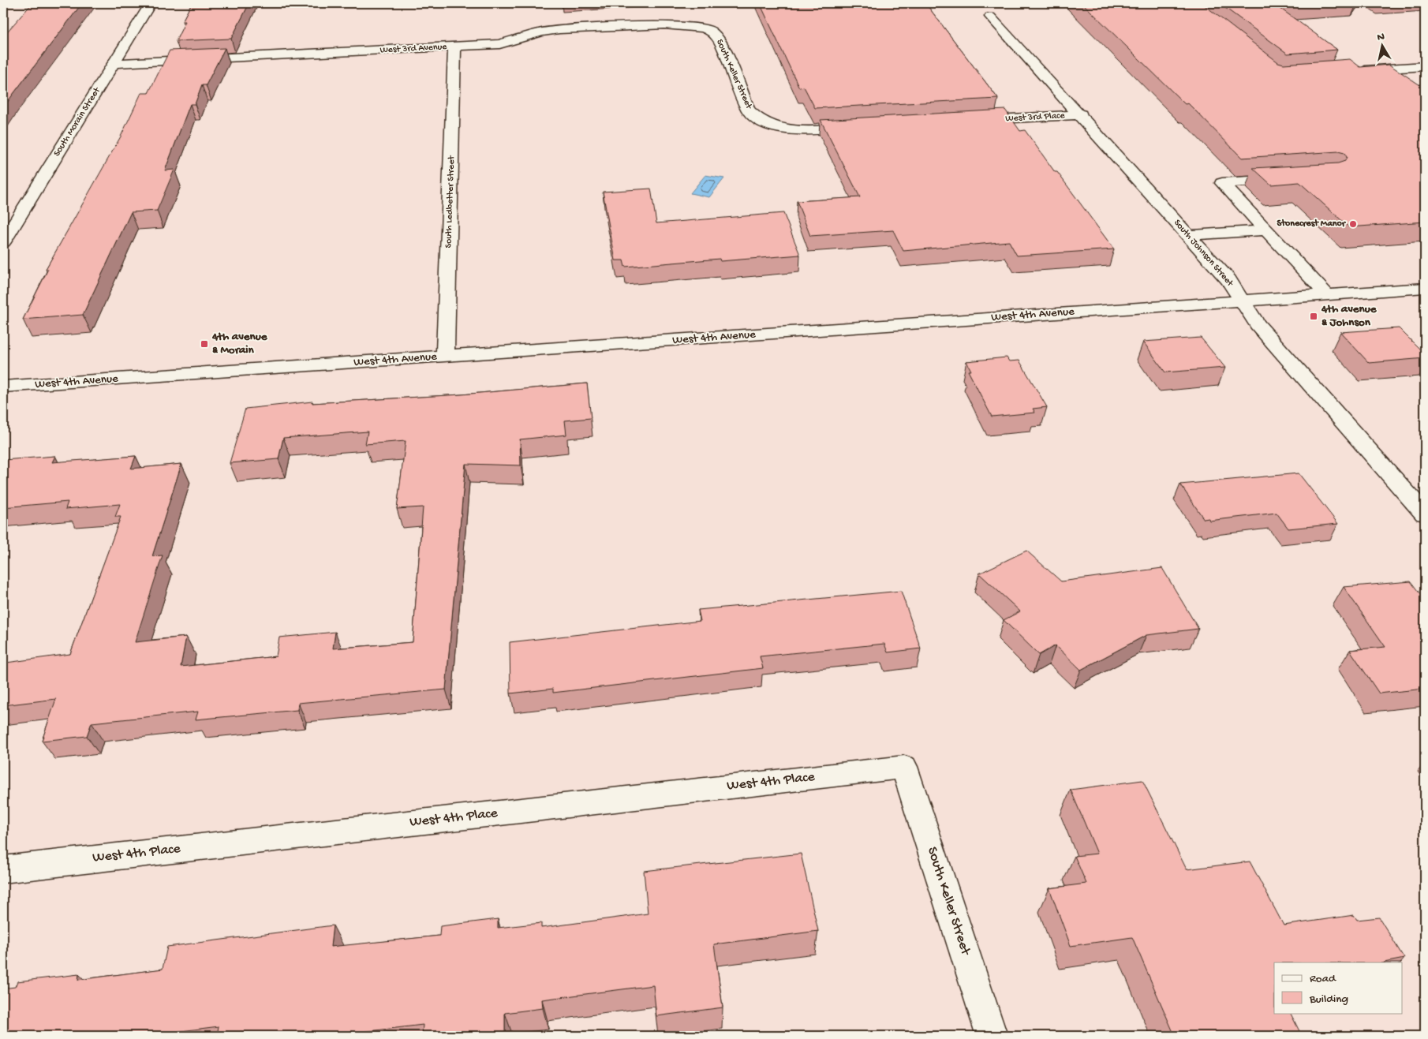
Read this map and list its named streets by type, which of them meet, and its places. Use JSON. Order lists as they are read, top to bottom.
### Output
{
  "streets": {
    "street": [
      "West 3rd Avenue",
      "South Keller Street",
      "West 3rd Place",
      "South Morain Street",
      "South Ledbetter Street",
      "South Johnson Street",
      "West 4th Avenue",
      "West 4th Place"
    ]
  },
  "crossings": [
    ["West 3rd Avenue", "South Keller Street"],
    ["West 3rd Avenue", "South Morain Street"],
    ["West 3rd Avenue", "South Ledbetter Street"],
    ["South Keller Street", "West 4th Place"],
    ["West 3rd Place", "South Johnson Street"],
    ["South Ledbetter Street", "West 4th Avenue"],
    ["South Johnson Street", "West 4th Avenue"]
  ],
  "places": {
    "other": ["Stonecrest Manor"],
    "transit": ["4th avenue & Johnson", "4th avenue & Morain"]
  },
  "legend": ["Road", "Building"],
  "north": "top"
}
